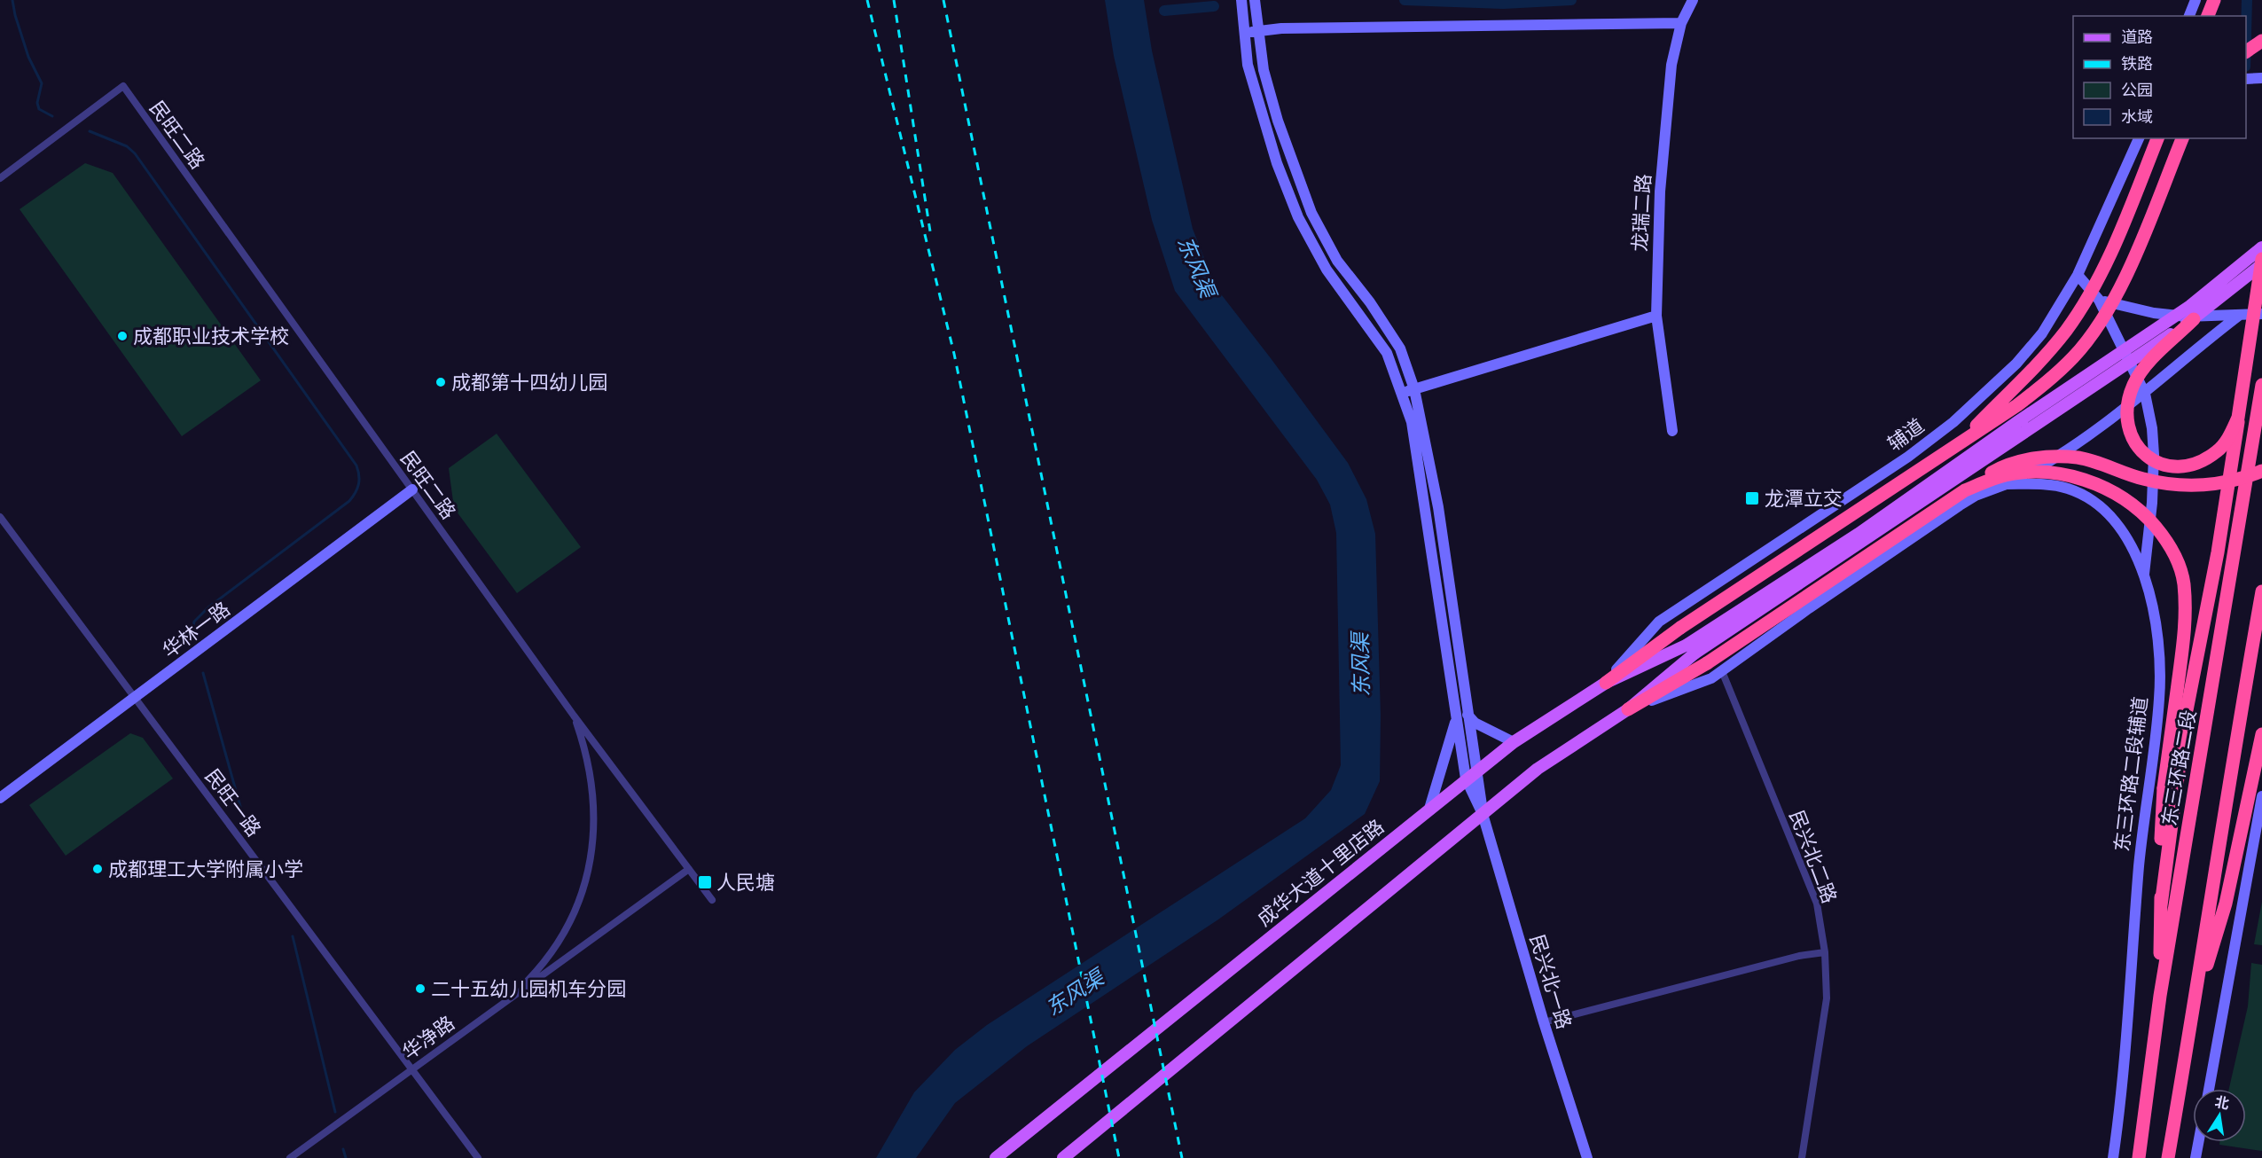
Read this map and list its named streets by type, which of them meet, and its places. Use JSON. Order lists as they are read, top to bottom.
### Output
{
  "streets": {
    "highway": ["东三环路二段"],
    "main road": ["成华大道十里店路"],
    "street": [
      "民旺二路",
      "龙瑞二路",
      "辅道",
      "华林一路",
      "东三环路二段辅道",
      "民旺一路",
      "民兴北二路",
      "民兴北一路",
      "华净路"
    ]
  },
  "crossings": [
    ["民旺二路", "华林一路"],
    ["民旺二路", "华净路"],
    ["辅道", "成华大道十里店路"],
    ["华林一路", "民旺一路"],
    ["民旺一路", "华净路"]
  ],
  "water": ["东风渠"],
  "places": {
    "other": [
      "成都职业技术学校",
      "成都第十四幼儿园",
      "成都理工大学附属小学",
      "二十五幼儿园机车分园"
    ],
    "transit": ["龙潭立交", "人民塘"]
  },
  "legend": [
    "道路",
    "铁路",
    "公园",
    "水域"
  ],
  "north": "top"
}
